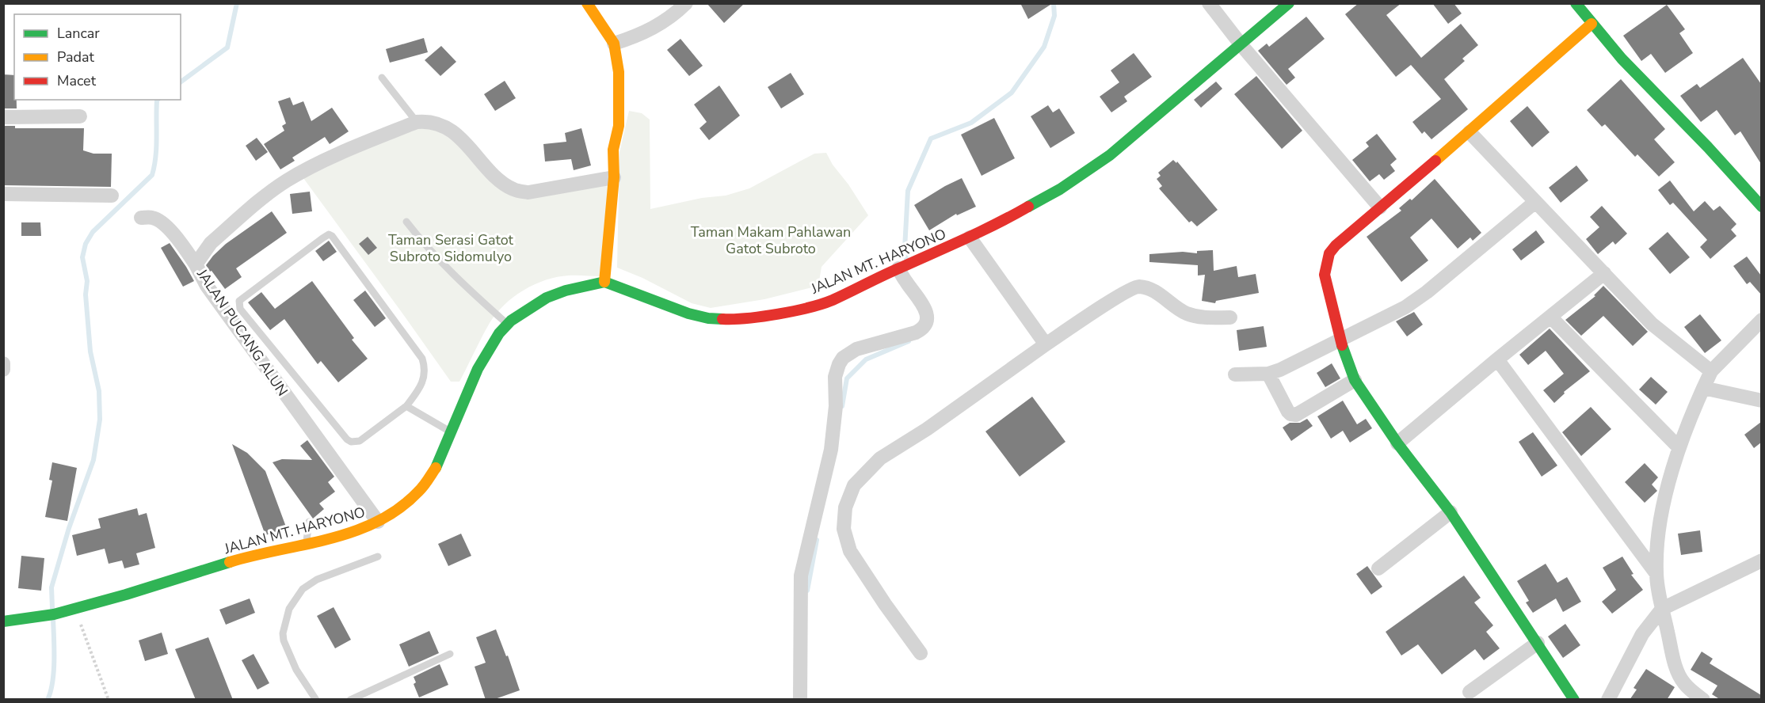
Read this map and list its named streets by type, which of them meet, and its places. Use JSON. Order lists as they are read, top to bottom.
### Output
{
  "streets": {
    "street": ["JALAN MT. HARYONO", "JALAN PUCANG ALUN"]
  },
  "crossings": [
    ["JALAN MT. HARYONO", "JALAN PUCANG ALUN"]
  ],
  "parks": ["Taman Makam Pahlawan Gatot Subroto", "Taman Serasi Gatot Subroto Sidomulyo"],
  "legend": ["Lancar", "Padat", "Macet"]
}
